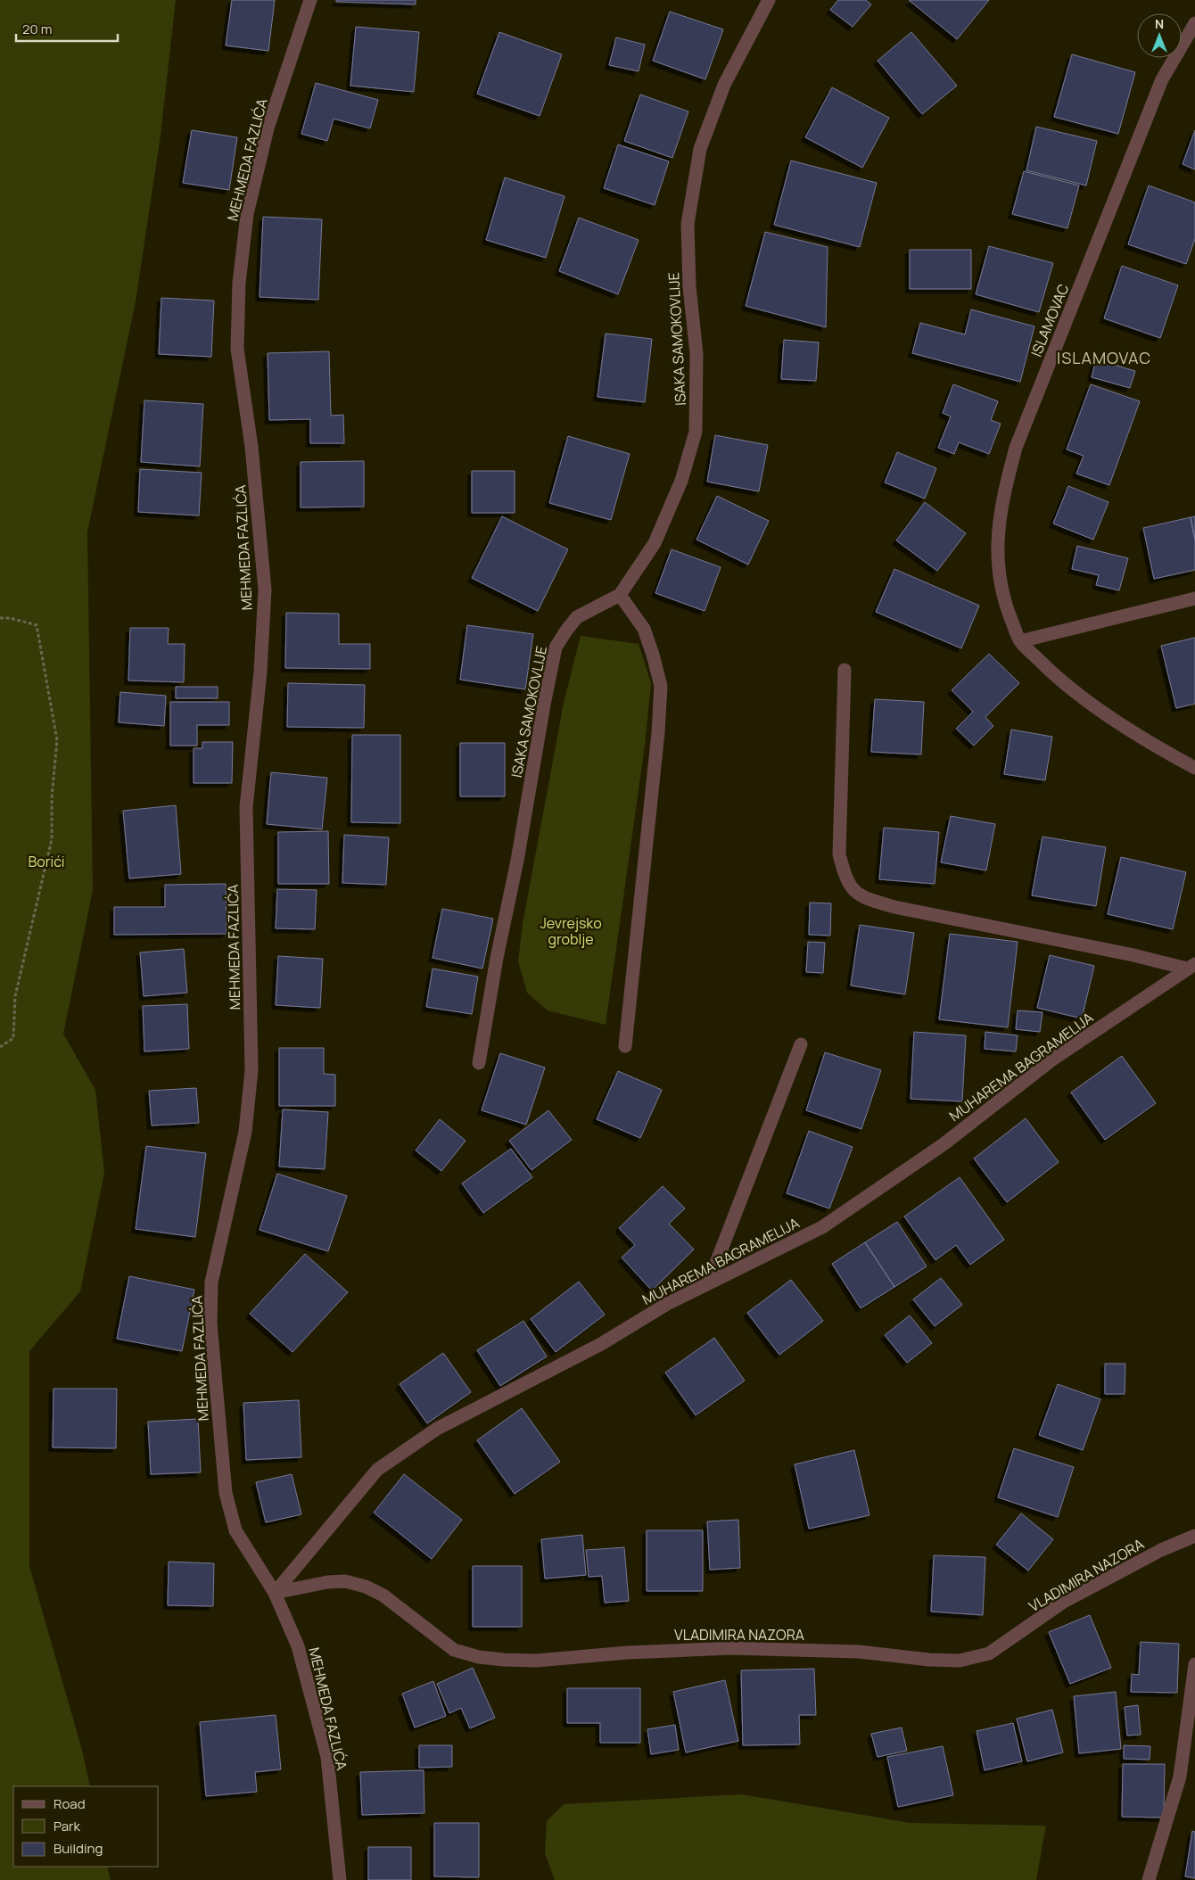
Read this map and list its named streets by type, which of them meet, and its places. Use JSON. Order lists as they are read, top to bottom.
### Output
{
  "streets": {
    "street": [
      "MEHMEDA FAZLIĆA",
      "ISLAMOVAC",
      "ISAKA SAMOKOVLIJE",
      "MUHAREMA BAGRAMELIJA",
      "VLADIMIRA NAZORA"
    ]
  },
  "crossings": [
    ["MEHMEDA FAZLIĆA", "MUHAREMA BAGRAMELIJA"],
    ["MEHMEDA FAZLIĆA", "VLADIMIRA NAZORA"],
    ["MUHAREMA BAGRAMELIJA", "VLADIMIRA NAZORA"]
  ],
  "districts": ["ISLAMOVAC"],
  "parks": ["Borići", "Jevrejsko groblje"],
  "legend": ["Road", "Park", "Building"],
  "scale_bar": "20 m",
  "north": "top"
}
